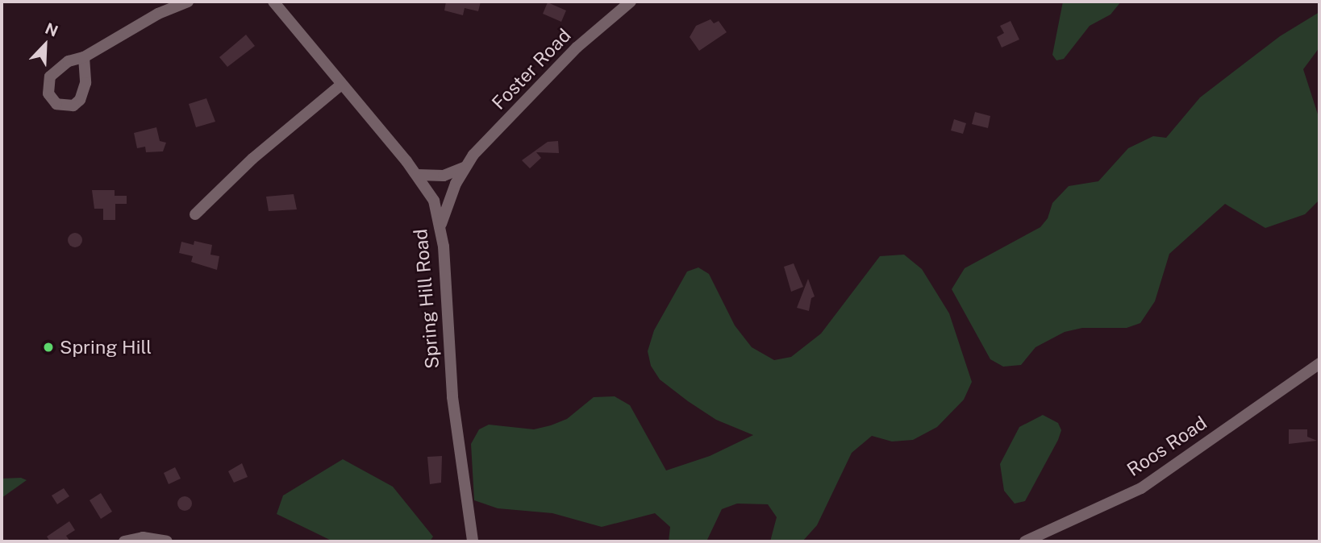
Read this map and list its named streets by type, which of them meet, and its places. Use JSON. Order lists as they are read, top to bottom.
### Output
{
  "streets": {
    "street": ["Foster Road", "Spring Hill Road", "Roos Road"]
  },
  "crossings": [
    ["Foster Road", "Spring Hill Road"]
  ],
  "places": ["Spring Hill"],
  "north": "top right"
}
